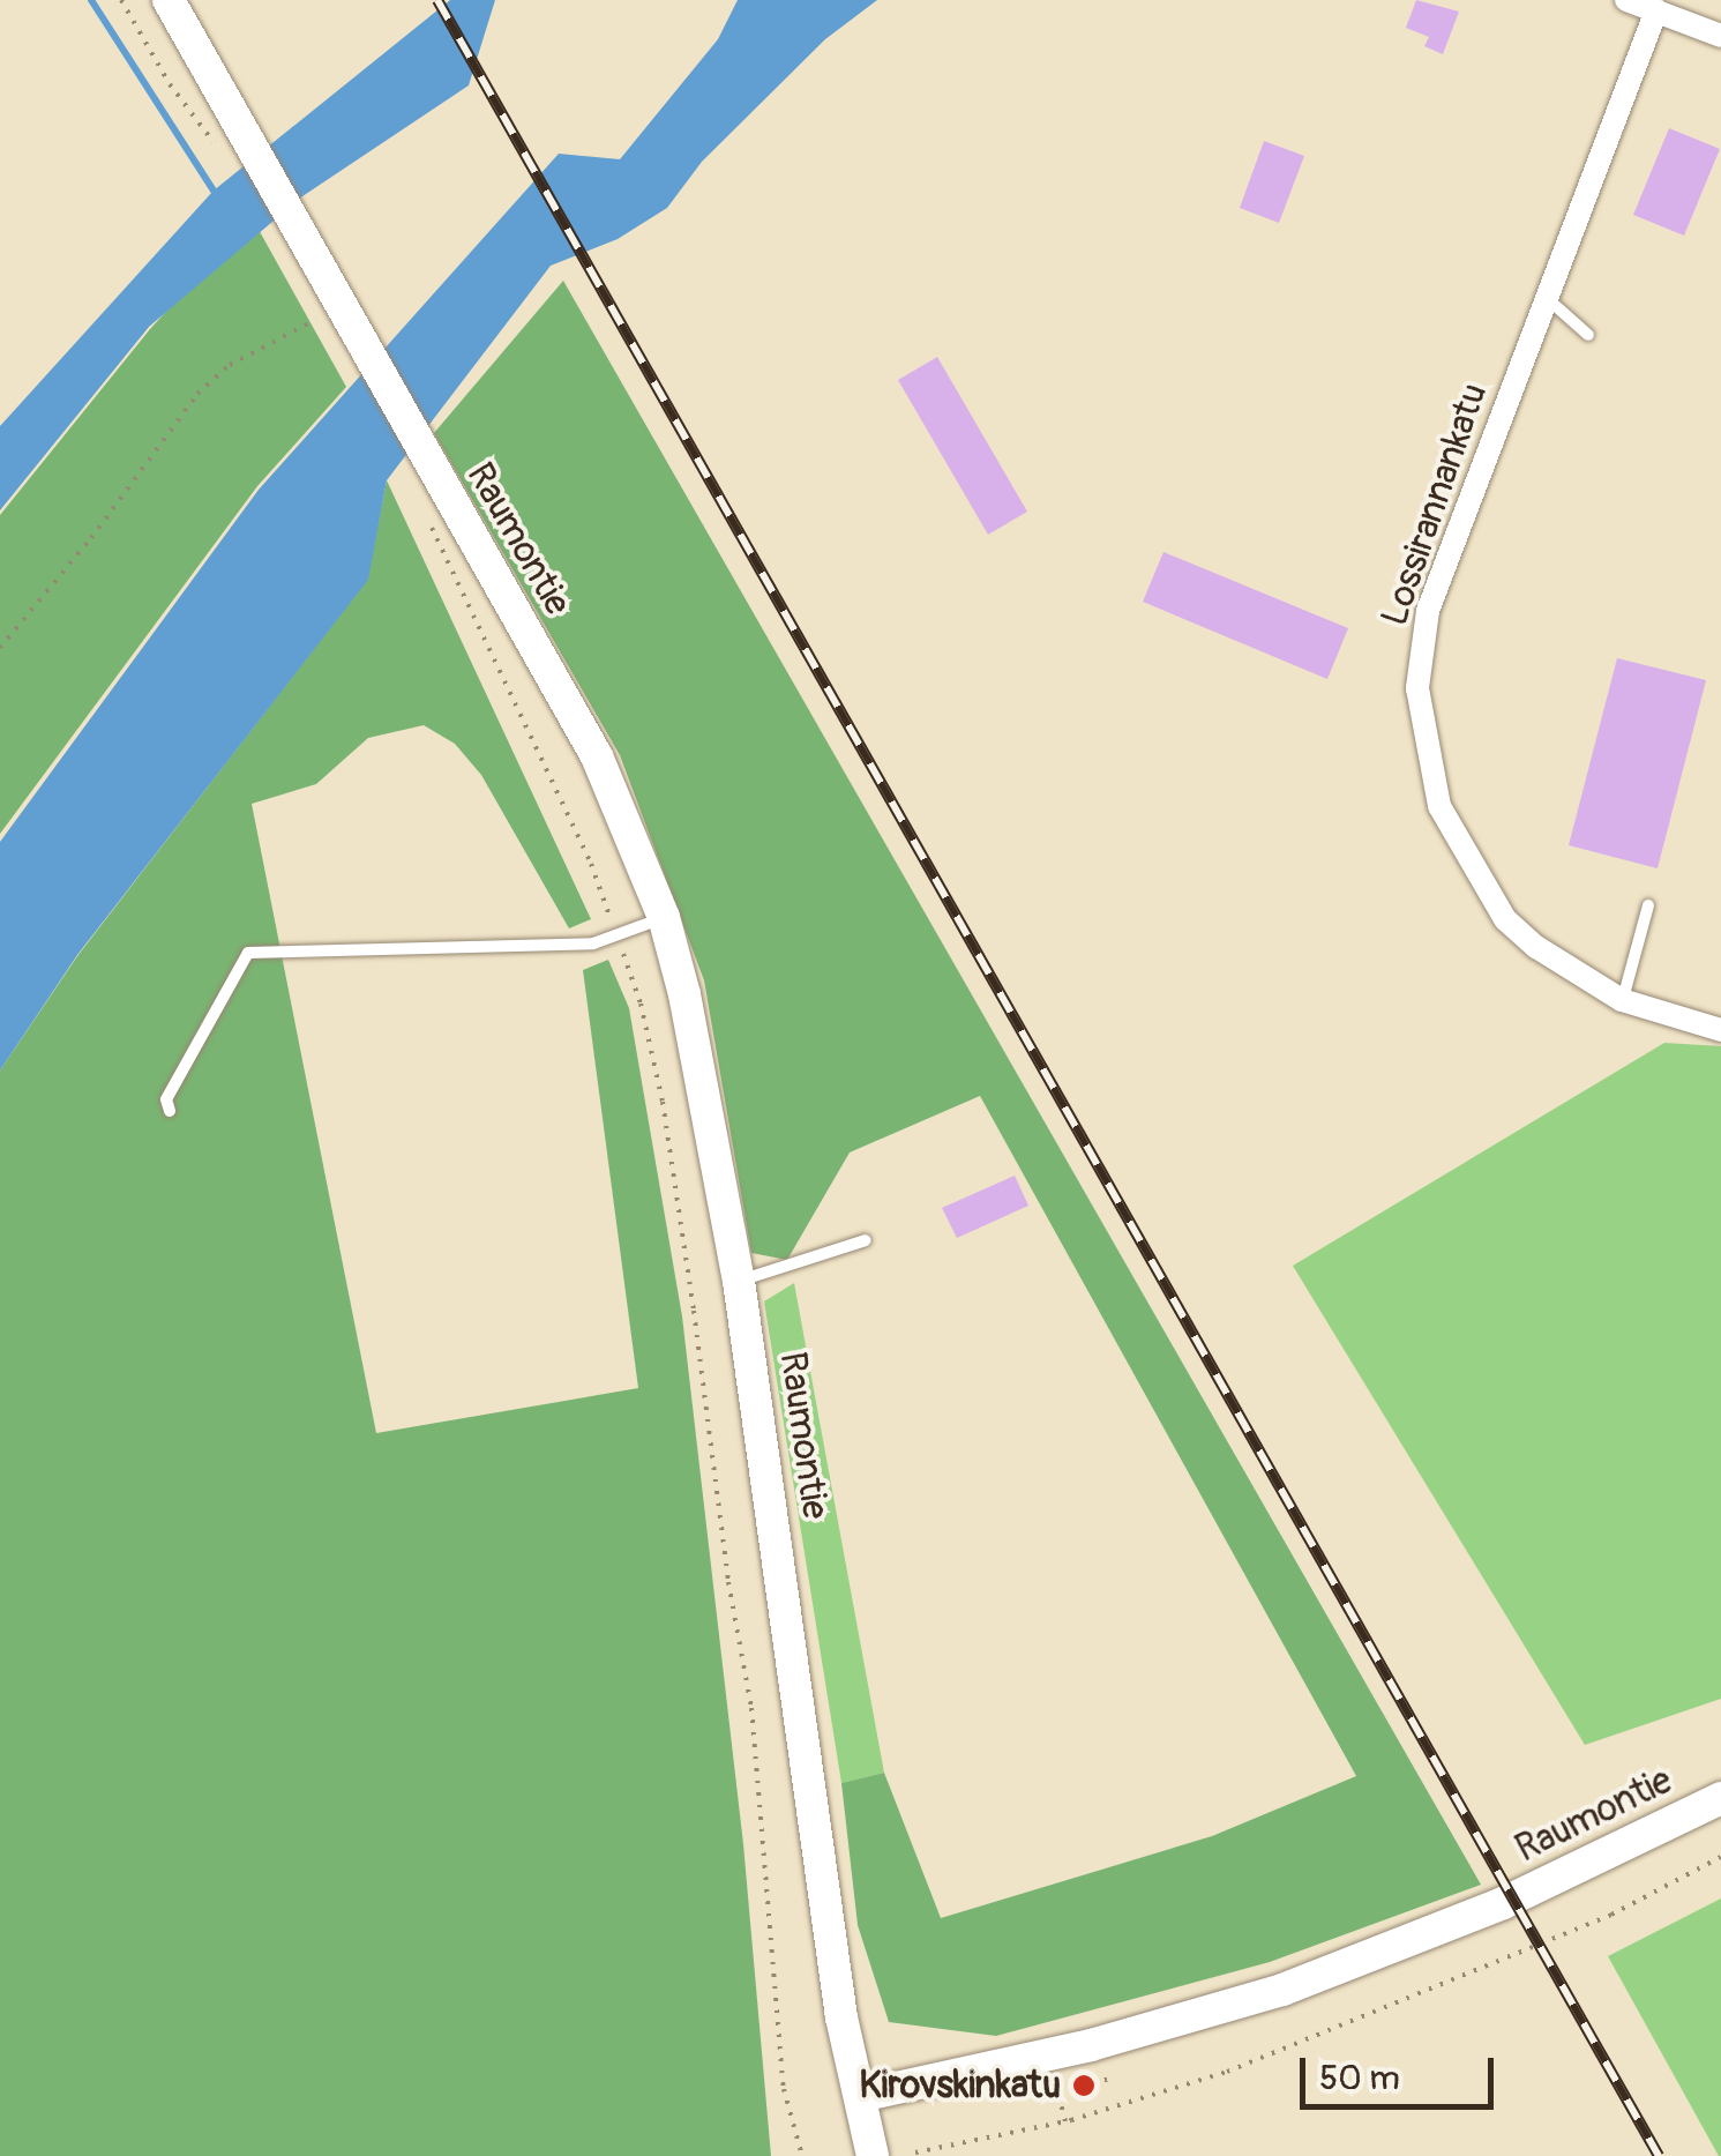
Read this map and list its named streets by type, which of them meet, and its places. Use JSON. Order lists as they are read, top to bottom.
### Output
{
  "streets": {
    "street": ["Lossirannankatu", "Raumontie"]
  },
  "places": ["Kirovskinkatu"],
  "scale_bar": "50 m"
}
